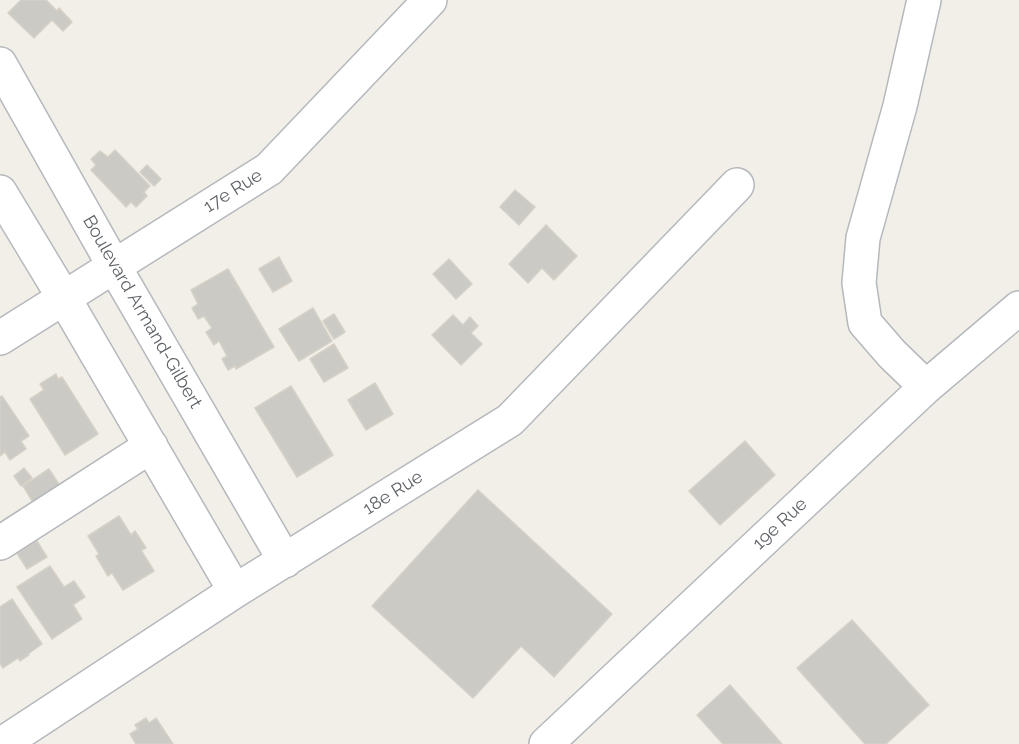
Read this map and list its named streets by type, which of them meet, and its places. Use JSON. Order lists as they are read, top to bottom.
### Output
{
  "streets": {
    "street": [
      "17e Rue",
      "Boulevard Armand-Gilbert",
      "18e Rue",
      "19e Rue"
    ]
  },
  "crossings": [
    ["17e Rue", "Boulevard Armand-Gilbert"],
    ["Boulevard Armand-Gilbert", "18e Rue"]
  ]
}
